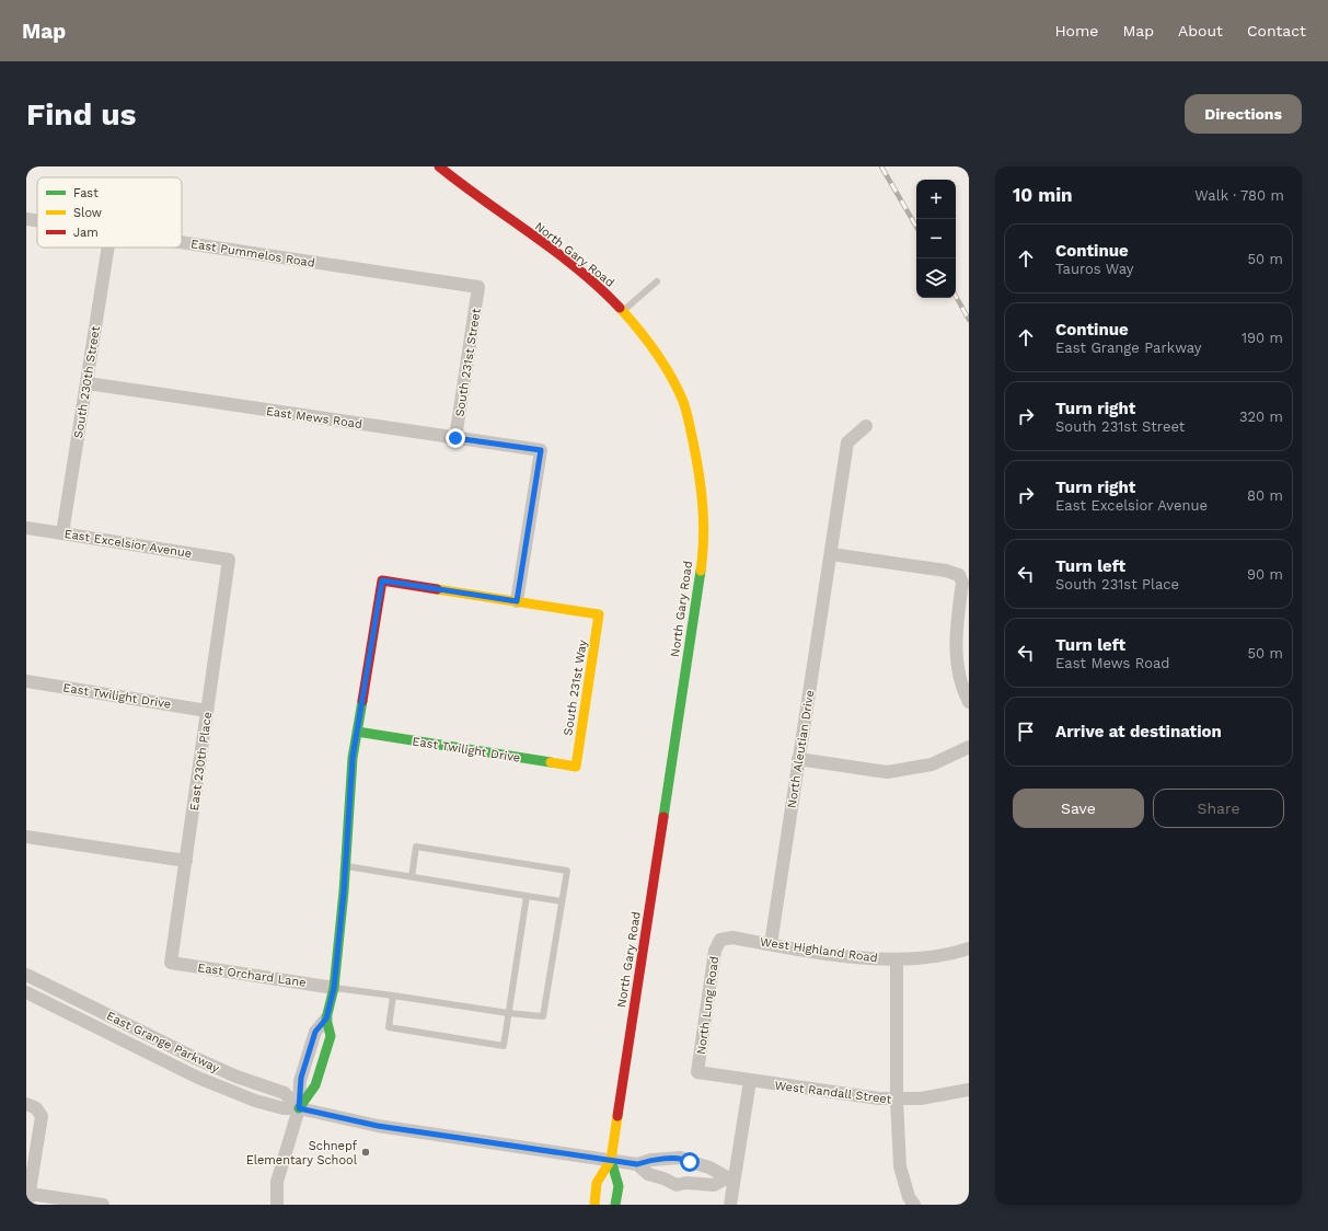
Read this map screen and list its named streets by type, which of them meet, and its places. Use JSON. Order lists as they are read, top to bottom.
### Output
{
  "streets": {
    "main road": ["North Gary Road", "South 231st Way", "East Twilight Drive"],
    "street": [
      "East Pummelos Road",
      "South 231st Street",
      "South 230th Street",
      "East Mews Road",
      "East Excelsior Avenue",
      "North Aleutian Drive",
      "East 230th Place",
      "West Highland Road",
      "East Orchard Lane",
      "North Lung Road",
      "East Grange Parkway",
      "West Randall Street"
    ]
  },
  "crossings": [
    ["East Pummelos Road", "South 231st Street"],
    ["North Gary Road", "East Grange Parkway"],
    ["South 231st Street", "East Mews Road"],
    ["South 230th Street", "East Mews Road"],
    ["South 230th Street", "East Excelsior Avenue"],
    ["East Mews Road", "South 231st Way"],
    ["East Excelsior Avenue", "East 230th Place"],
    ["South 231st Way", "East Twilight Drive"],
    ["East Twilight Drive", "East 230th Place"],
    ["North Aleutian Drive", "West Highland Road"],
    ["East 230th Place", "East Orchard Lane"],
    ["West Highland Road", "North Lung Road"],
    ["North Lung Road", "West Randall Street"]
  ],
  "places": ["Schnepf Elementary School"],
  "legend": ["Fast", "Slow", "Jam"],
  "page": {
    "header": "Map",
    "nav": [
      "Home",
      "Map",
      "About",
      "Contact"
    ],
    "buttons": [
      "Directions",
      ["Save", "Share"]
    ],
    "title": "Find us",
    "heading": ["10 min", "Walk · 780 m"],
    "map_buttons": ["+", "−"],
    "list": [
      ["Continue", "Tauros Way", "50 m"],
      ["Continue", "East Grange Parkway", "190 m"],
      ["Turn right", "South 231st Street", "320 m"],
      ["Turn right", "East Excelsior Avenue", "80 m"],
      ["Turn left", "South 231st Place", "90 m"],
      ["Turn left", "East Mews Road", "50 m"],
      "Arrive at destination"
    ]
  }
}
